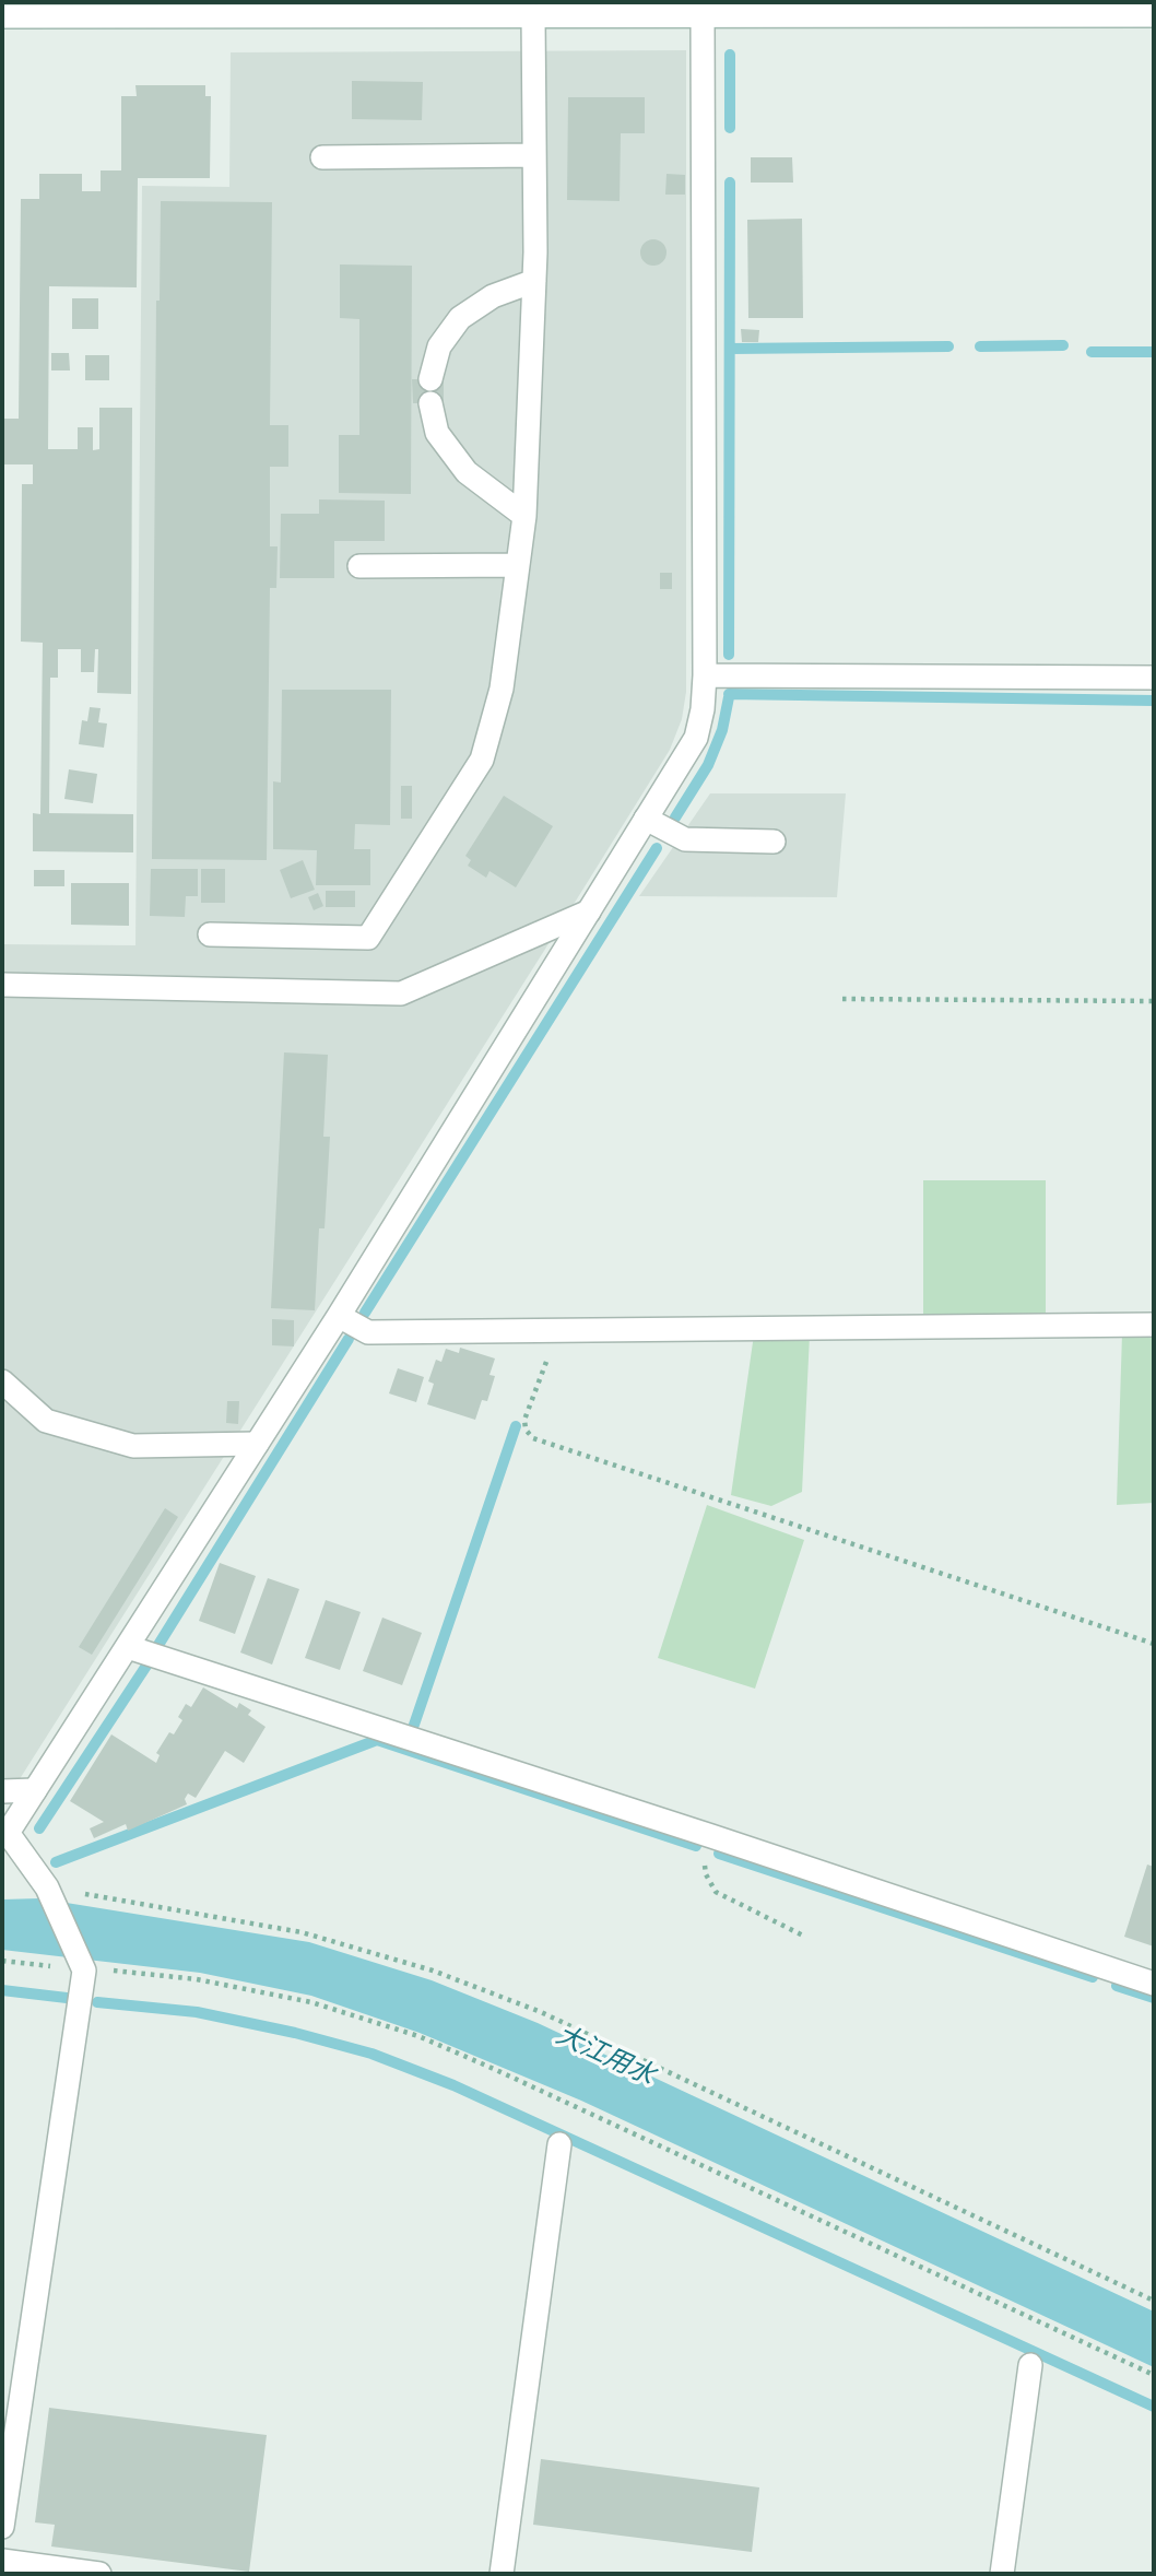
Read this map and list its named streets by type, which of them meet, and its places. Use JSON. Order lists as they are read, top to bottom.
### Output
{
  "water": ["大江用水"]
}
